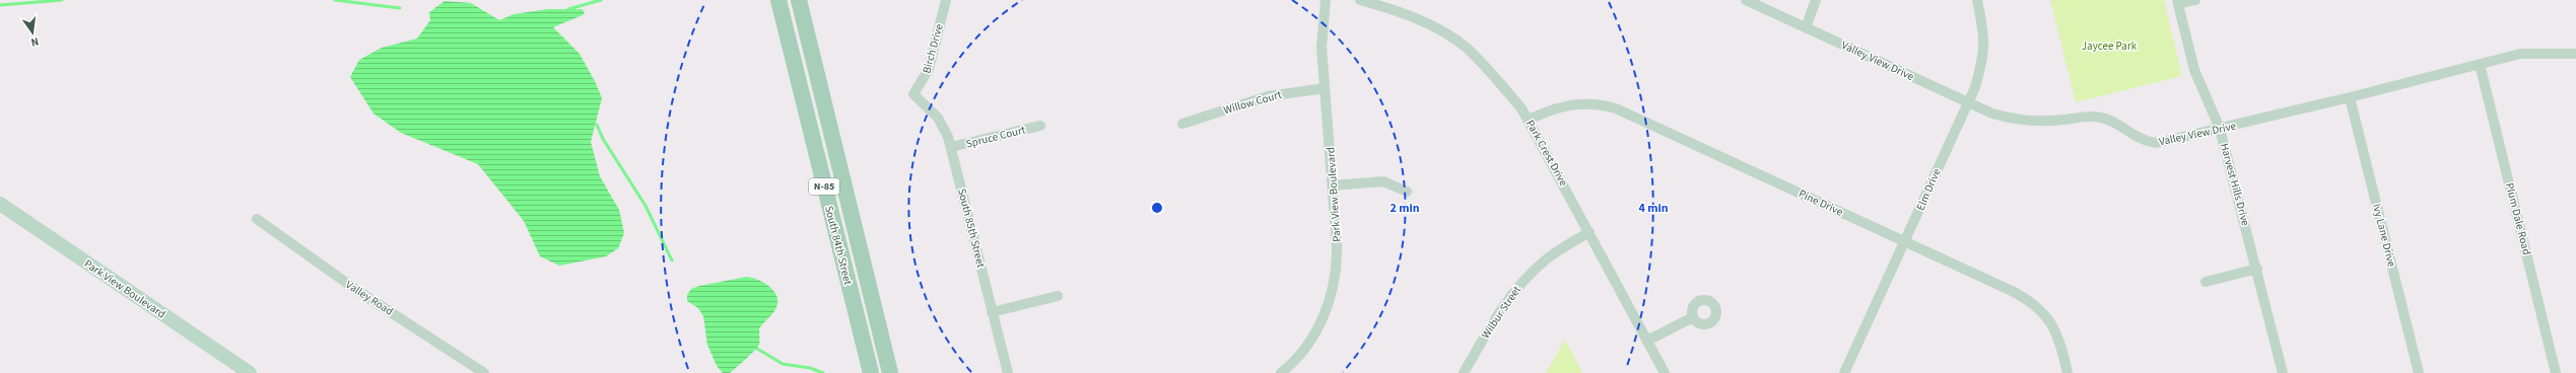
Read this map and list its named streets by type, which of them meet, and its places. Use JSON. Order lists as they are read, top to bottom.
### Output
{
  "streets": {
    "main road": ["N-85", "South 84th Street"],
    "street": [
      "Birch Drive",
      "Valley View Drive",
      "Willow Court",
      "Spruce Court",
      "Park Crest Drive",
      "Harvest Hills Drive",
      "Elm Drive",
      "Park View Boulevard",
      "Pine Drive",
      "Plum Dale Road",
      "South 85th Street",
      "Ivy Lane Drive",
      "Valley Road",
      "Wilbur Street"
    ]
  },
  "crossings": [
    ["Birch Drive", "South 85th Street"],
    ["Valley View Drive", "Harvest Hills Drive"],
    ["Valley View Drive", "Elm Drive"],
    ["Valley View Drive", "Plum Dale Road"],
    ["Valley View Drive", "Ivy Lane Drive"],
    ["Willow Court", "Park View Boulevard"],
    ["Spruce Court", "South 85th Street"],
    ["Park Crest Drive", "Pine Drive"],
    ["Park Crest Drive", "Wilbur Street"],
    ["Elm Drive", "Pine Drive"]
  ],
  "parks": ["Jaycee Park"],
  "north": "bottom",
  "rings": ["2 min", "4 min"]
}
